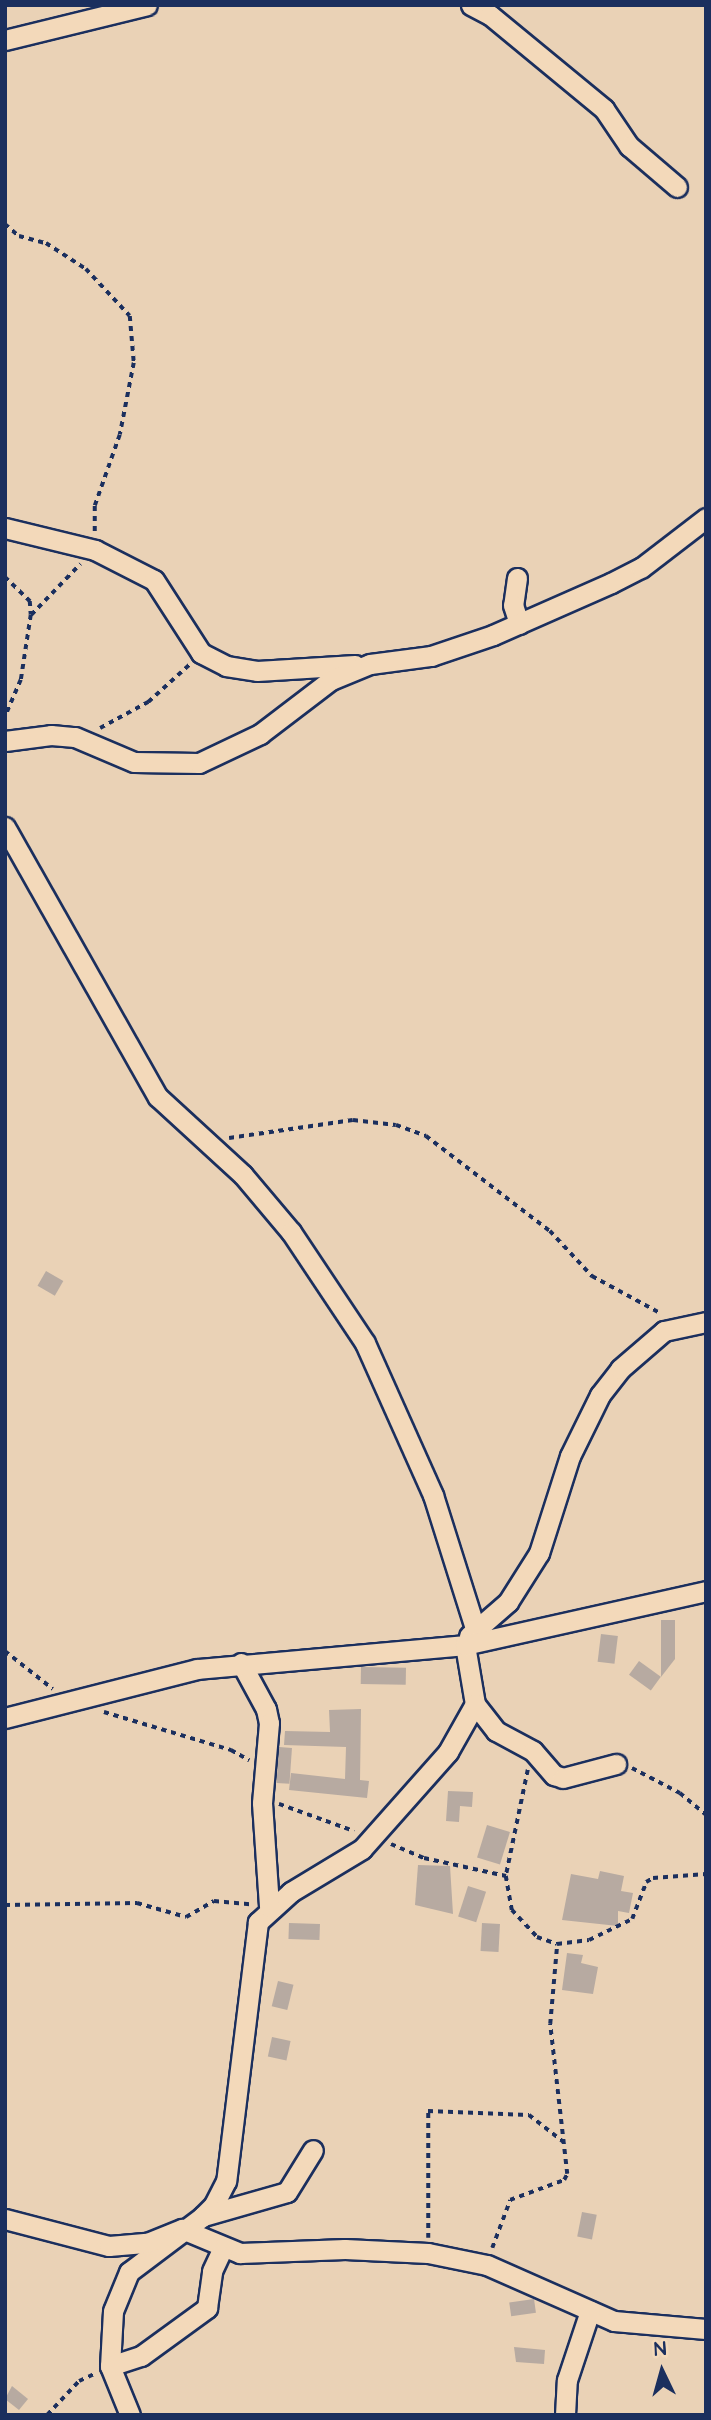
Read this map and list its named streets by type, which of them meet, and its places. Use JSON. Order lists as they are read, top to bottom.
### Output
{
  "north": "top"
}
